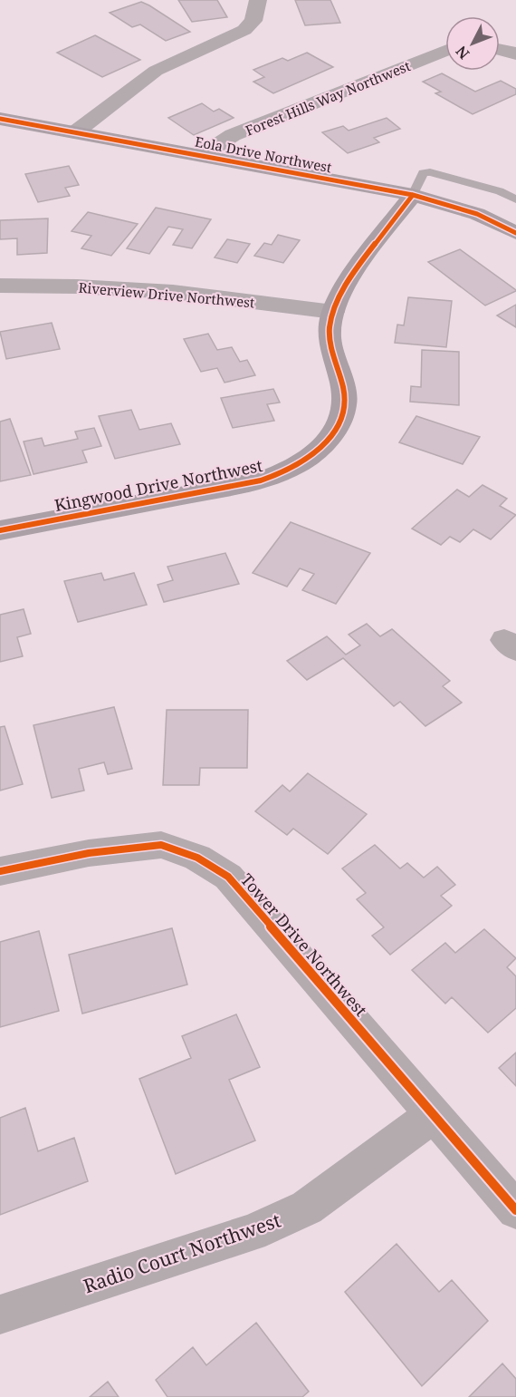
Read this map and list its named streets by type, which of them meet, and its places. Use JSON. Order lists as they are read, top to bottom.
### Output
{
  "streets": {
    "street": [
      "Forest Hills Way Northwest",
      "Eola Drive Northwest",
      "Riverview Drive Northwest",
      "Kingwood Drive Northwest",
      "Tower Drive Northwest",
      "Radio Court Northwest"
    ]
  },
  "crossings": [
    ["Forest Hills Way Northwest", "Eola Drive Northwest"],
    ["Eola Drive Northwest", "Kingwood Drive Northwest"],
    ["Riverview Drive Northwest", "Kingwood Drive Northwest"],
    ["Tower Drive Northwest", "Radio Court Northwest"]
  ],
  "north": "bottom left"
}
